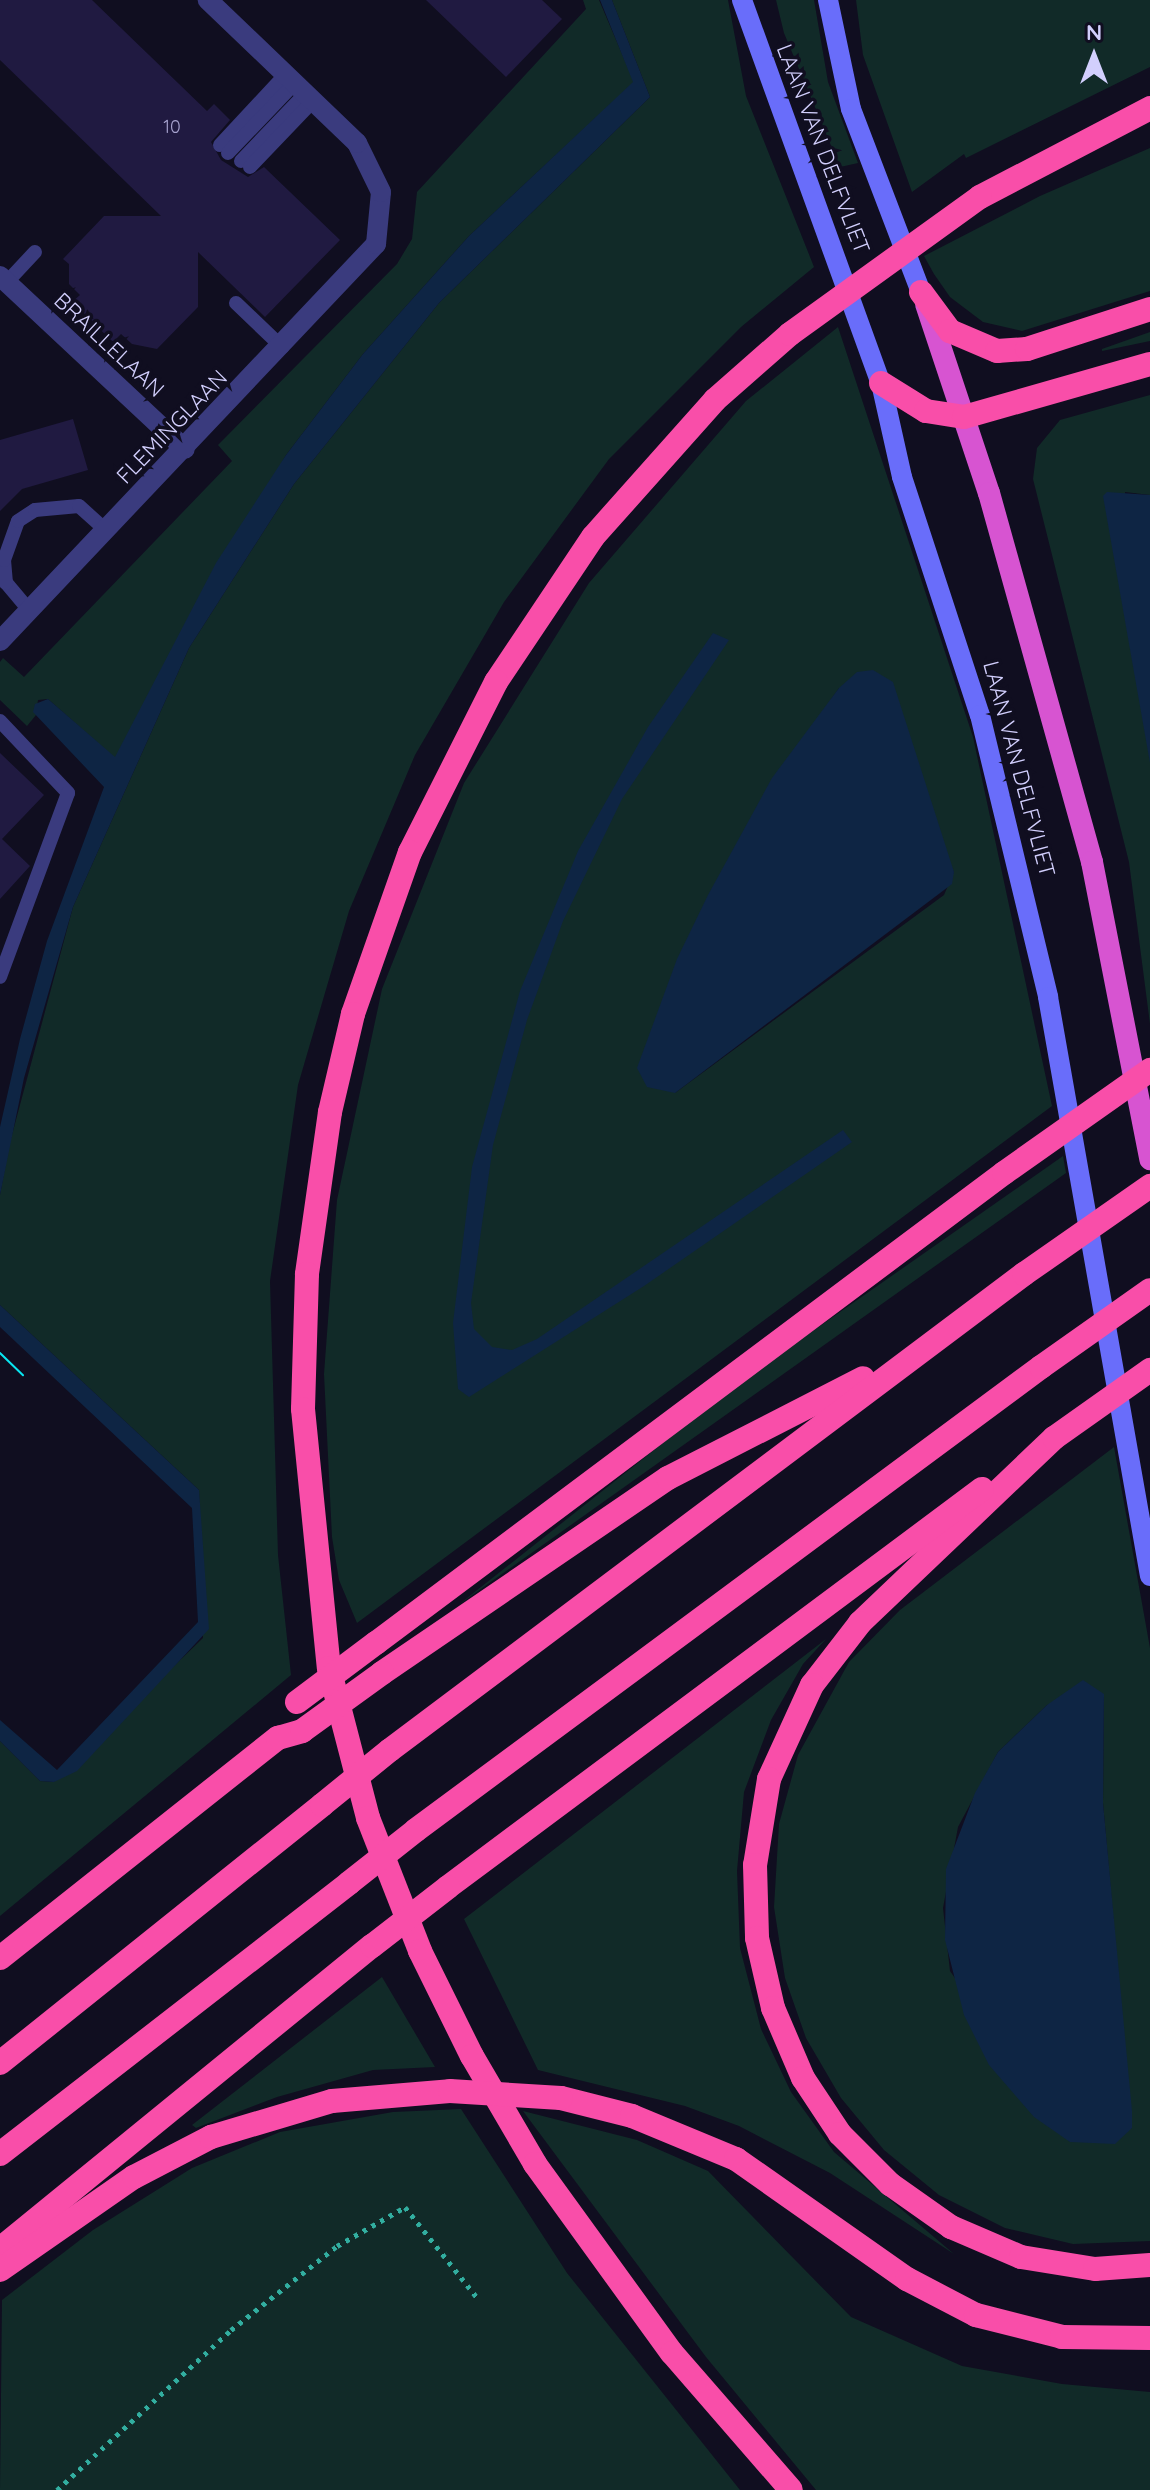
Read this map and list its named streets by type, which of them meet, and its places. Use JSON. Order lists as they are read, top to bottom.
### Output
{
  "streets": {
    "highway": ["LAAN VAN DELFVLIET"],
    "street": ["BRAILLELAAN", "FLEMINGLAAN"]
  },
  "crossings": [
    ["BRAILLELAAN", "FLEMINGLAAN"]
  ],
  "house_numbers": ["10"],
  "north": "top"
}
